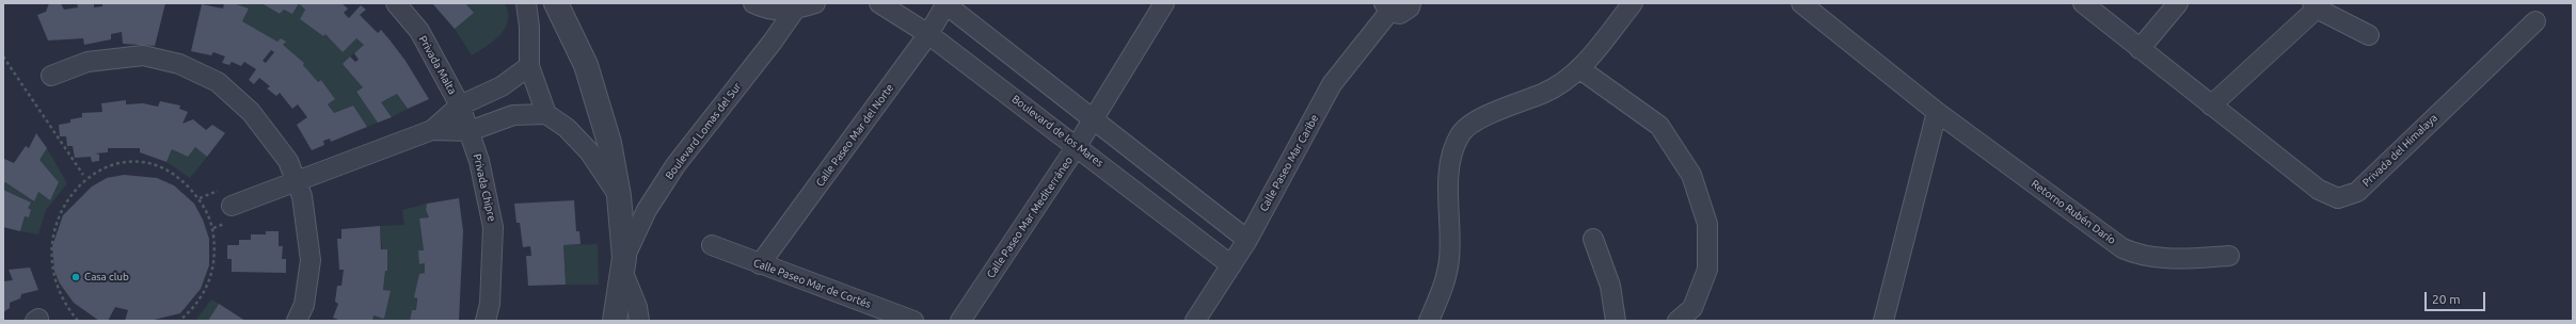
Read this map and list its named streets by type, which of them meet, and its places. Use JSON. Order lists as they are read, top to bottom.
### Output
{
  "streets": {
    "street": [
      "Privada Malta",
      "Boulevard Lomas del Sur",
      "Boulevard de los Mares",
      "Calle Paseo Mar del Norte",
      "Privada del Himalaya",
      "Calle Paseo Mar Caribe",
      "Privada Chipre",
      "Retorno Rubén Darío",
      "Calle Paseo Mar Mediterráneo",
      "Calle Paseo Mar de Cortés"
    ]
  },
  "crossings": [
    ["Privada Malta", "Privada Chipre"],
    ["Boulevard de los Mares", "Calle Paseo Mar del Norte"],
    ["Boulevard de los Mares", "Calle Paseo Mar Caribe"],
    ["Boulevard de los Mares", "Calle Paseo Mar Mediterráneo"],
    ["Calle Paseo Mar del Norte", "Calle Paseo Mar de Cortés"]
  ],
  "places": ["Casa club"],
  "scale_bar": "20 m"
}
